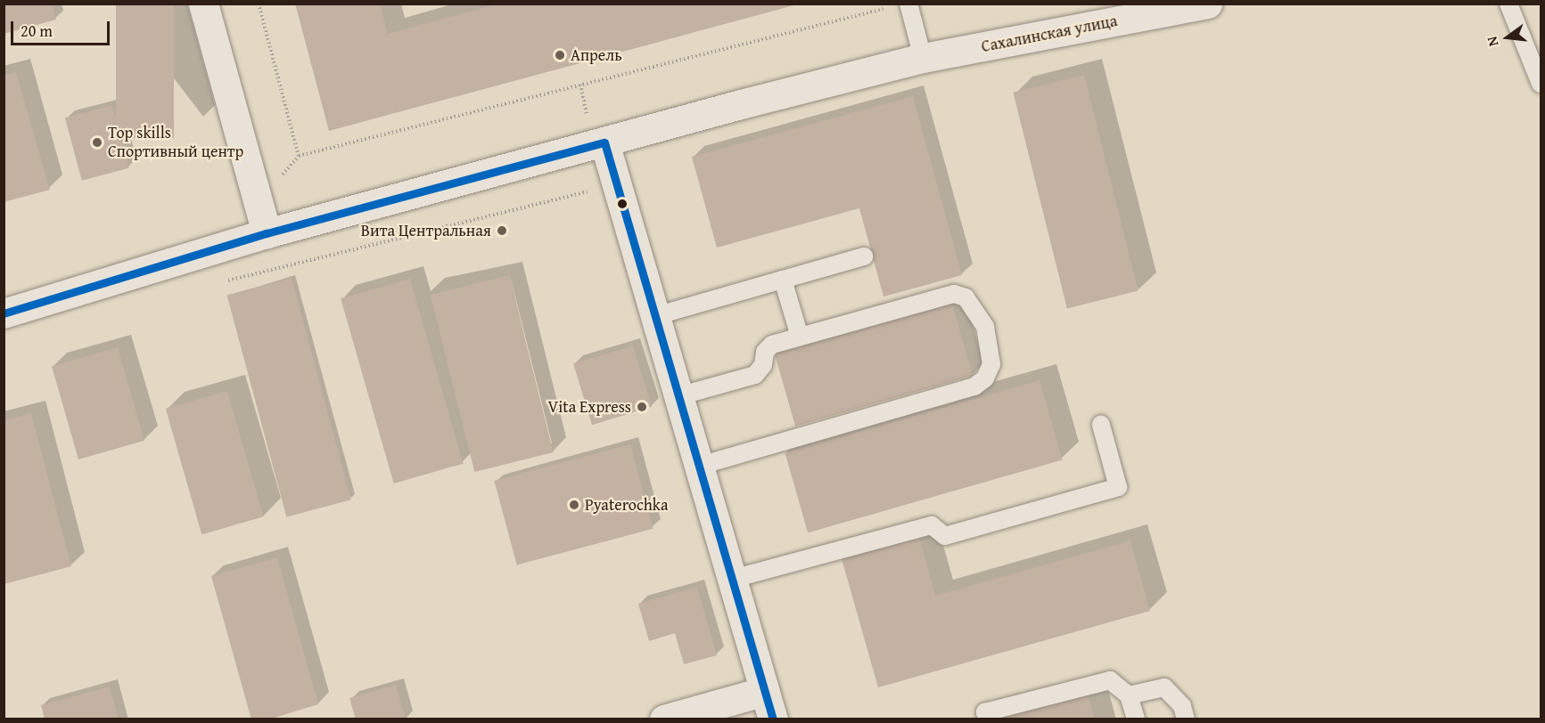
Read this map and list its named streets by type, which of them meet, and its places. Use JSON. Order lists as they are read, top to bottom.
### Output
{
  "streets": {
    "street": ["Сахалинская улица"]
  },
  "places": [
    "Апрель",
    "Top skills Спортивный центр",
    "Вита Центральная",
    "Vita Express",
    "Pyaterochka"
  ],
  "scale_bar": "20 m",
  "north": "left"
}
